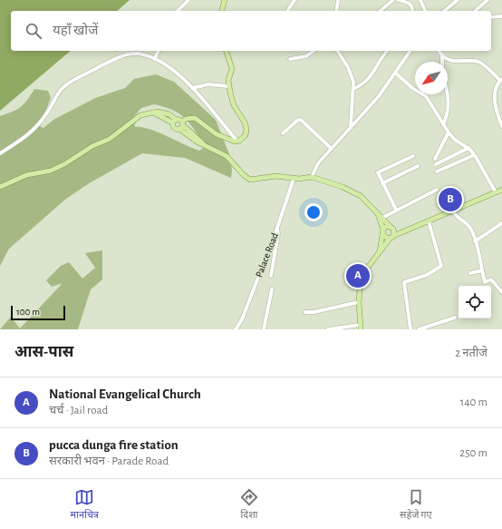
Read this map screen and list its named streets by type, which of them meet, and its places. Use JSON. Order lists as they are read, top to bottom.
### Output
{
  "streets": {
    "street": ["Palace Road"]
  },
  "scale_bar": "100 m",
  "north": "bottom left",
  "page": {
    "search": "यहाँ खोजें",
    "pins": ["B", "A"],
    "scale": "100 m",
    "heading": ["आस-पास", "2 नतीजे"],
    "list": [
      {
        "mark": "A",
        "name": "National Evangelical Church",
        "note": "चर्च · Jail road",
        "value": "140 m"
      },
      {
        "mark": "B",
        "name": "pucca dunga fire station",
        "note": "सरकारी भवन · Parade Road",
        "value": "250 m"
      }
    ],
    "nav": ["मानचित्र", "दिशा", "सहेजे गए"]
  }
}
